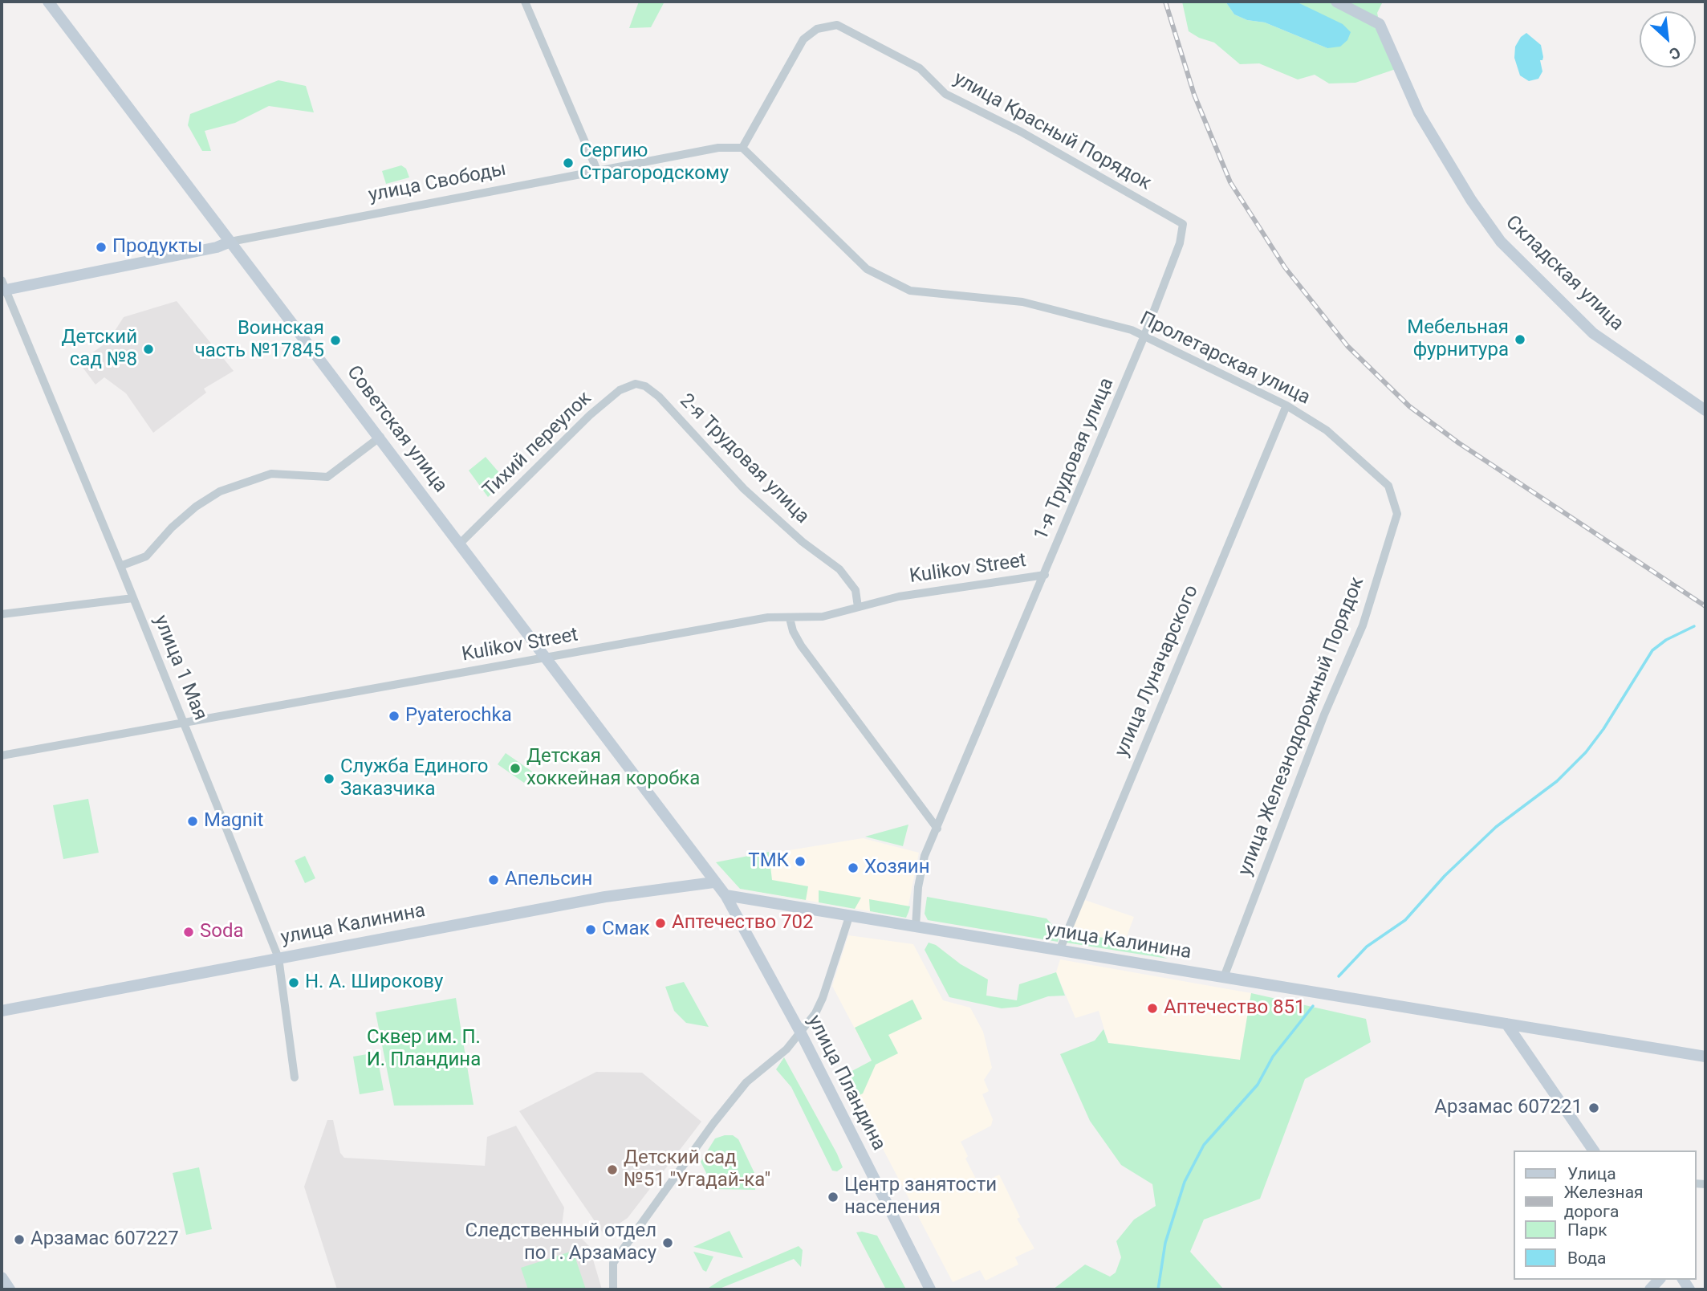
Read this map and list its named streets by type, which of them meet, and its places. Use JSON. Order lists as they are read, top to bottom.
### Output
{
  "streets": {
    "street": [
      "улица Красный Порядок",
      "улица Свободы",
      "Складская улица",
      "Пролетарская улица",
      "Советская улица",
      "Тихий переулок",
      "2-я Трудовая улица",
      "1-я Трудовая улица",
      "Kulikov Street",
      "улица 1 Мая",
      "улица Луначарского",
      "улица Железнодорожный Порядок",
      "улица Калинина",
      "улица Пландина"
    ]
  },
  "crossings": [
    ["улица Красный Порядок", "улица Свободы"],
    ["улица Красный Порядок", "Пролетарская улица"],
    ["улица Красный Порядок", "1-я Трудовая улица"],
    ["улица Свободы", "Пролетарская улица"],
    ["улица Свободы", "Советская улица"],
    ["улица Свободы", "улица 1 Мая"],
    ["Пролетарская улица", "1-я Трудовая улица"],
    ["Пролетарская улица", "улица Луначарского"],
    ["Пролетарская улица", "улица Железнодорожный Порядок"],
    ["Советская улица", "Тихий переулок"],
    ["Советская улица", "Kulikov Street"],
    ["Советская улица", "улица Калинина"],
    ["Советская улица", "улица Пландина"],
    ["Тихий переулок", "2-я Трудовая улица"],
    ["2-я Трудовая улица", "Kulikov Street"],
    ["1-я Трудовая улица", "Kulikov Street"],
    ["1-я Трудовая улица", "улица Калинина"],
    ["Kulikov Street", "улица 1 Мая"],
    ["улица 1 Мая", "улица Калинина"],
    ["улица Луначарского", "улица Калинина"],
    ["улица Железнодорожный Порядок", "улица Калинина"],
    ["улица Калинина", "улица Пландина"]
  ],
  "parks": ["Сквер им. П. И. Пландина"],
  "places": [
    "Сергию Страгородскому",
    "Продукты",
    "Мебельная фурнитура",
    "Воинская часть №17845",
    "Детский сад №8",
    "Pyaterochka",
    "Детская хоккейная коробка",
    "Служба Единого Заказчика",
    "Magnit",
    "ТМК",
    "Хозяин",
    "Апельсин",
    "Аптечество 702",
    "Смак",
    "Soda",
    "Н. А. Широкову",
    "Аптечество 851",
    "Арзамас 607221",
    "Детский сад №51 \"Угадай-ка\"",
    "Центр занятости населения",
    "Арзамас 607227",
    "Следственный отдел по г. Арзамасу"
  ],
  "legend": [
    "Улица",
    "Железная дорога",
    "Парк",
    "Вода"
  ],
  "north": "bottom right"
}
